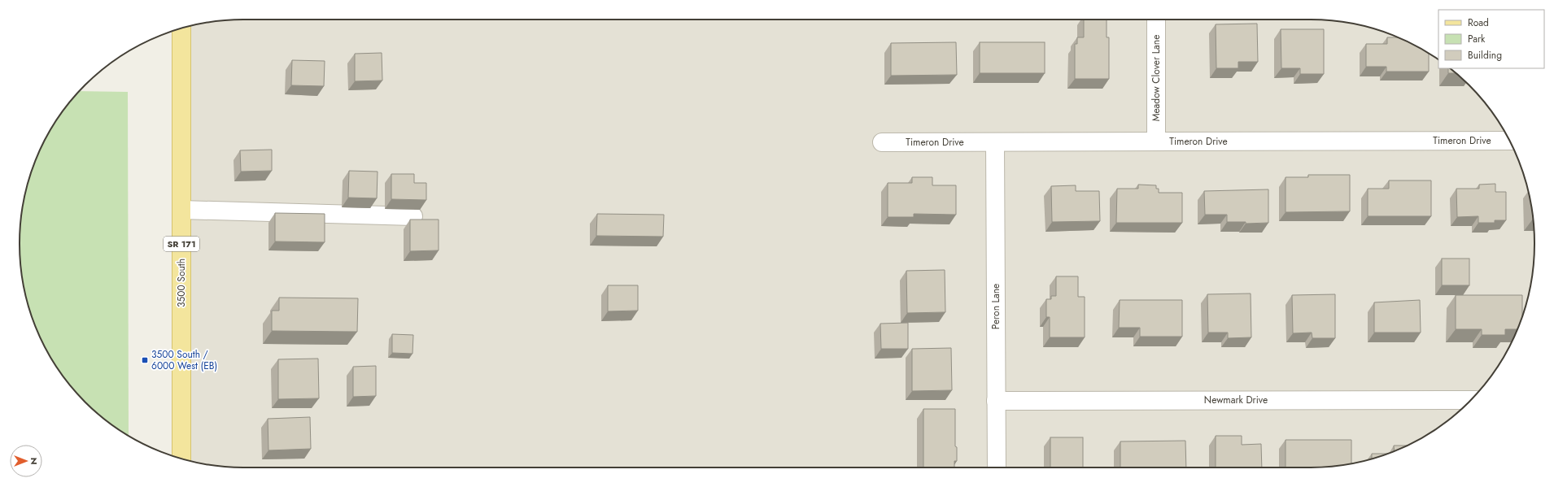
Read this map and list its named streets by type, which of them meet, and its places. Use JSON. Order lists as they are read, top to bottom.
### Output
{
  "streets": {
    "main road": ["SR 171", "3500 South"],
    "street": [
      "Meadow Clover Lane",
      "Timeron Drive",
      "Peron Lane",
      "Newmark Drive"
    ]
  },
  "crossings": [
    ["Meadow Clover Lane", "Timeron Drive"],
    ["Timeron Drive", "Peron Lane"],
    ["Peron Lane", "Newmark Drive"]
  ],
  "places": {
    "transit": ["3500 South / 6000 West (EB)"]
  },
  "legend": ["Road", "Park", "Building"],
  "north": "right"
}
